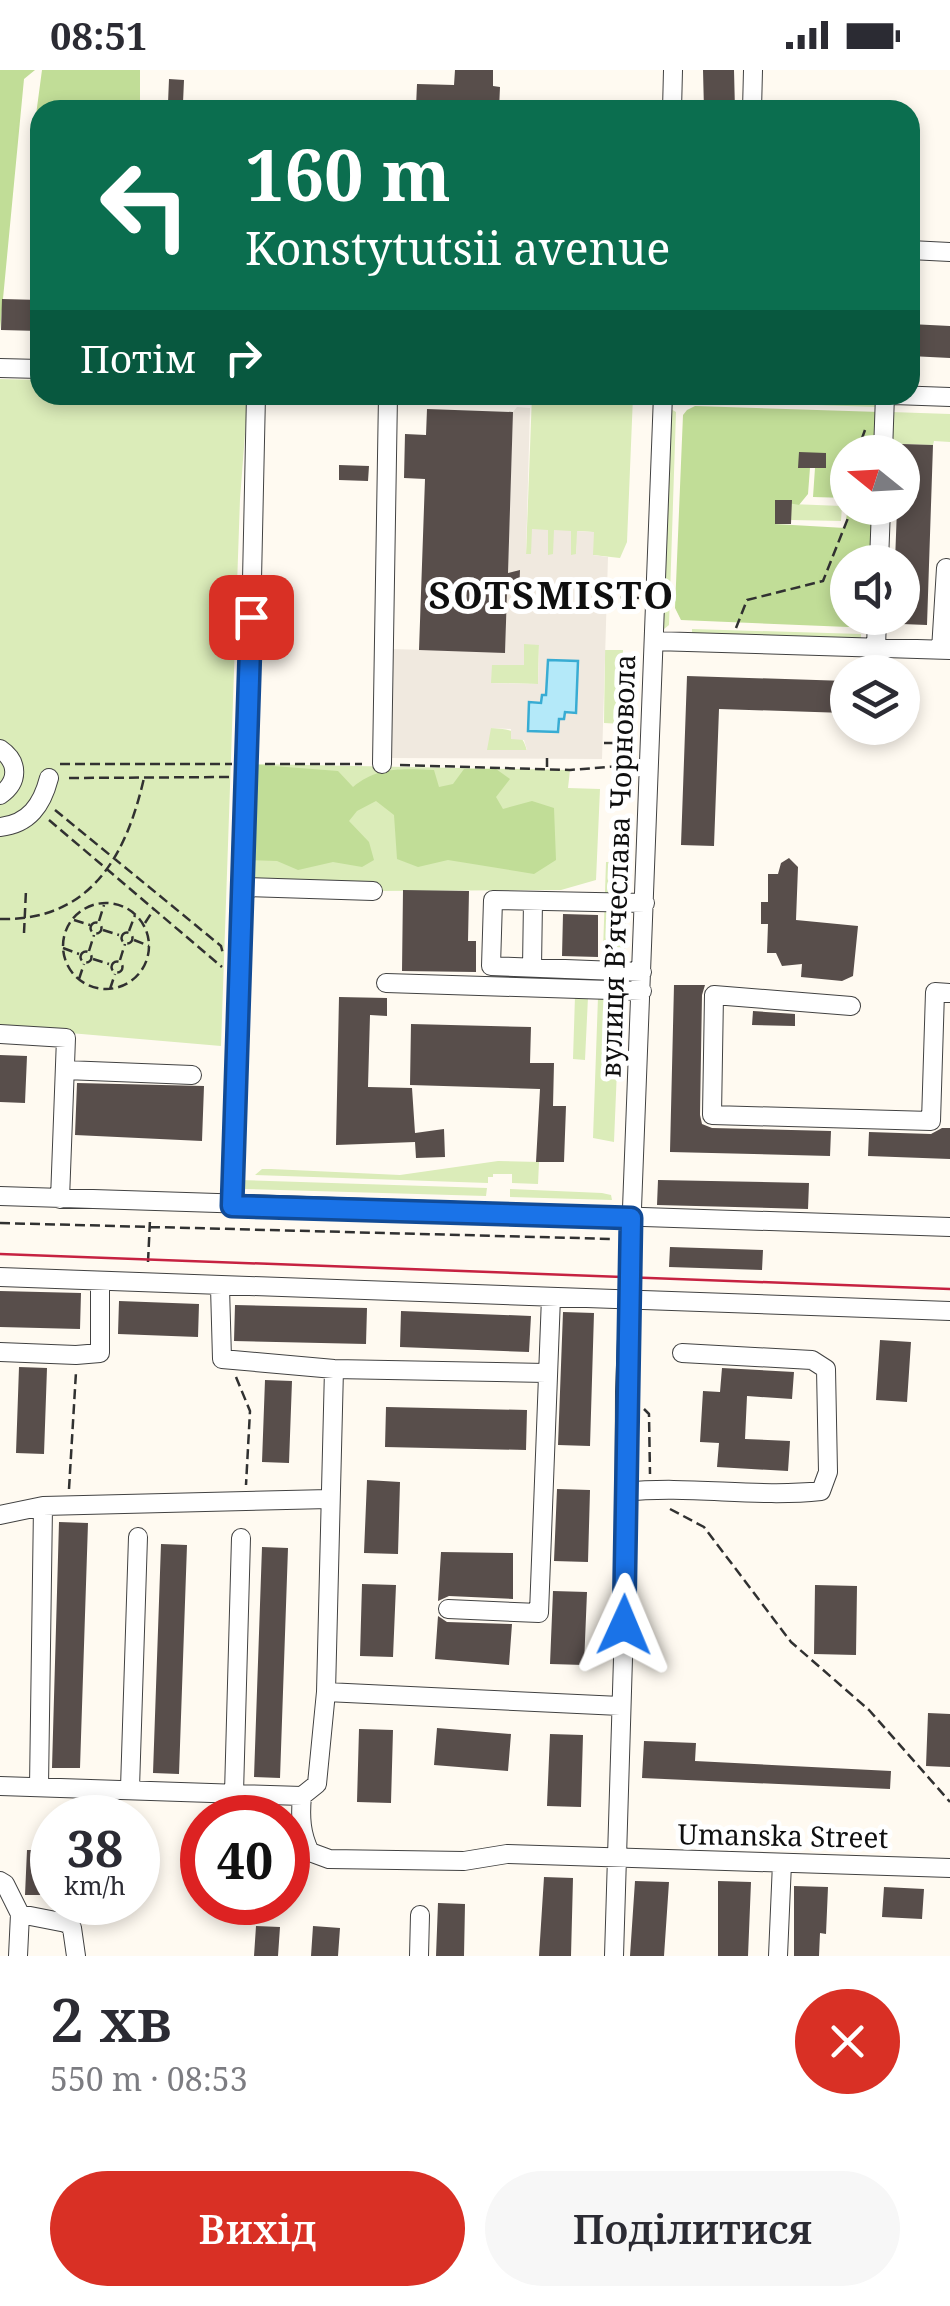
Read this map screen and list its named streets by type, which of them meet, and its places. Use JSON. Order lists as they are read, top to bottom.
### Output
{
  "streets": {
    "street": ["вулиця Вʼячеслава Чорновола", "Umanska Street"]
  },
  "crossings": [
    ["вулиця Вʼячеслава Чорновола", "Umanska Street"]
  ],
  "districts": ["SOTSMISTO"],
  "north": "left",
  "page": {
    "status": "08:51",
    "turn": ["160 m", "Konstytutsii avenue"],
    "then": "Потім",
    "speed": "38 km/h",
    "limit": "40",
    "heading": ["2 хв", "550 m · 08:53"],
    "buttons": ["Вихід", "Поділитися"]
  }
}
